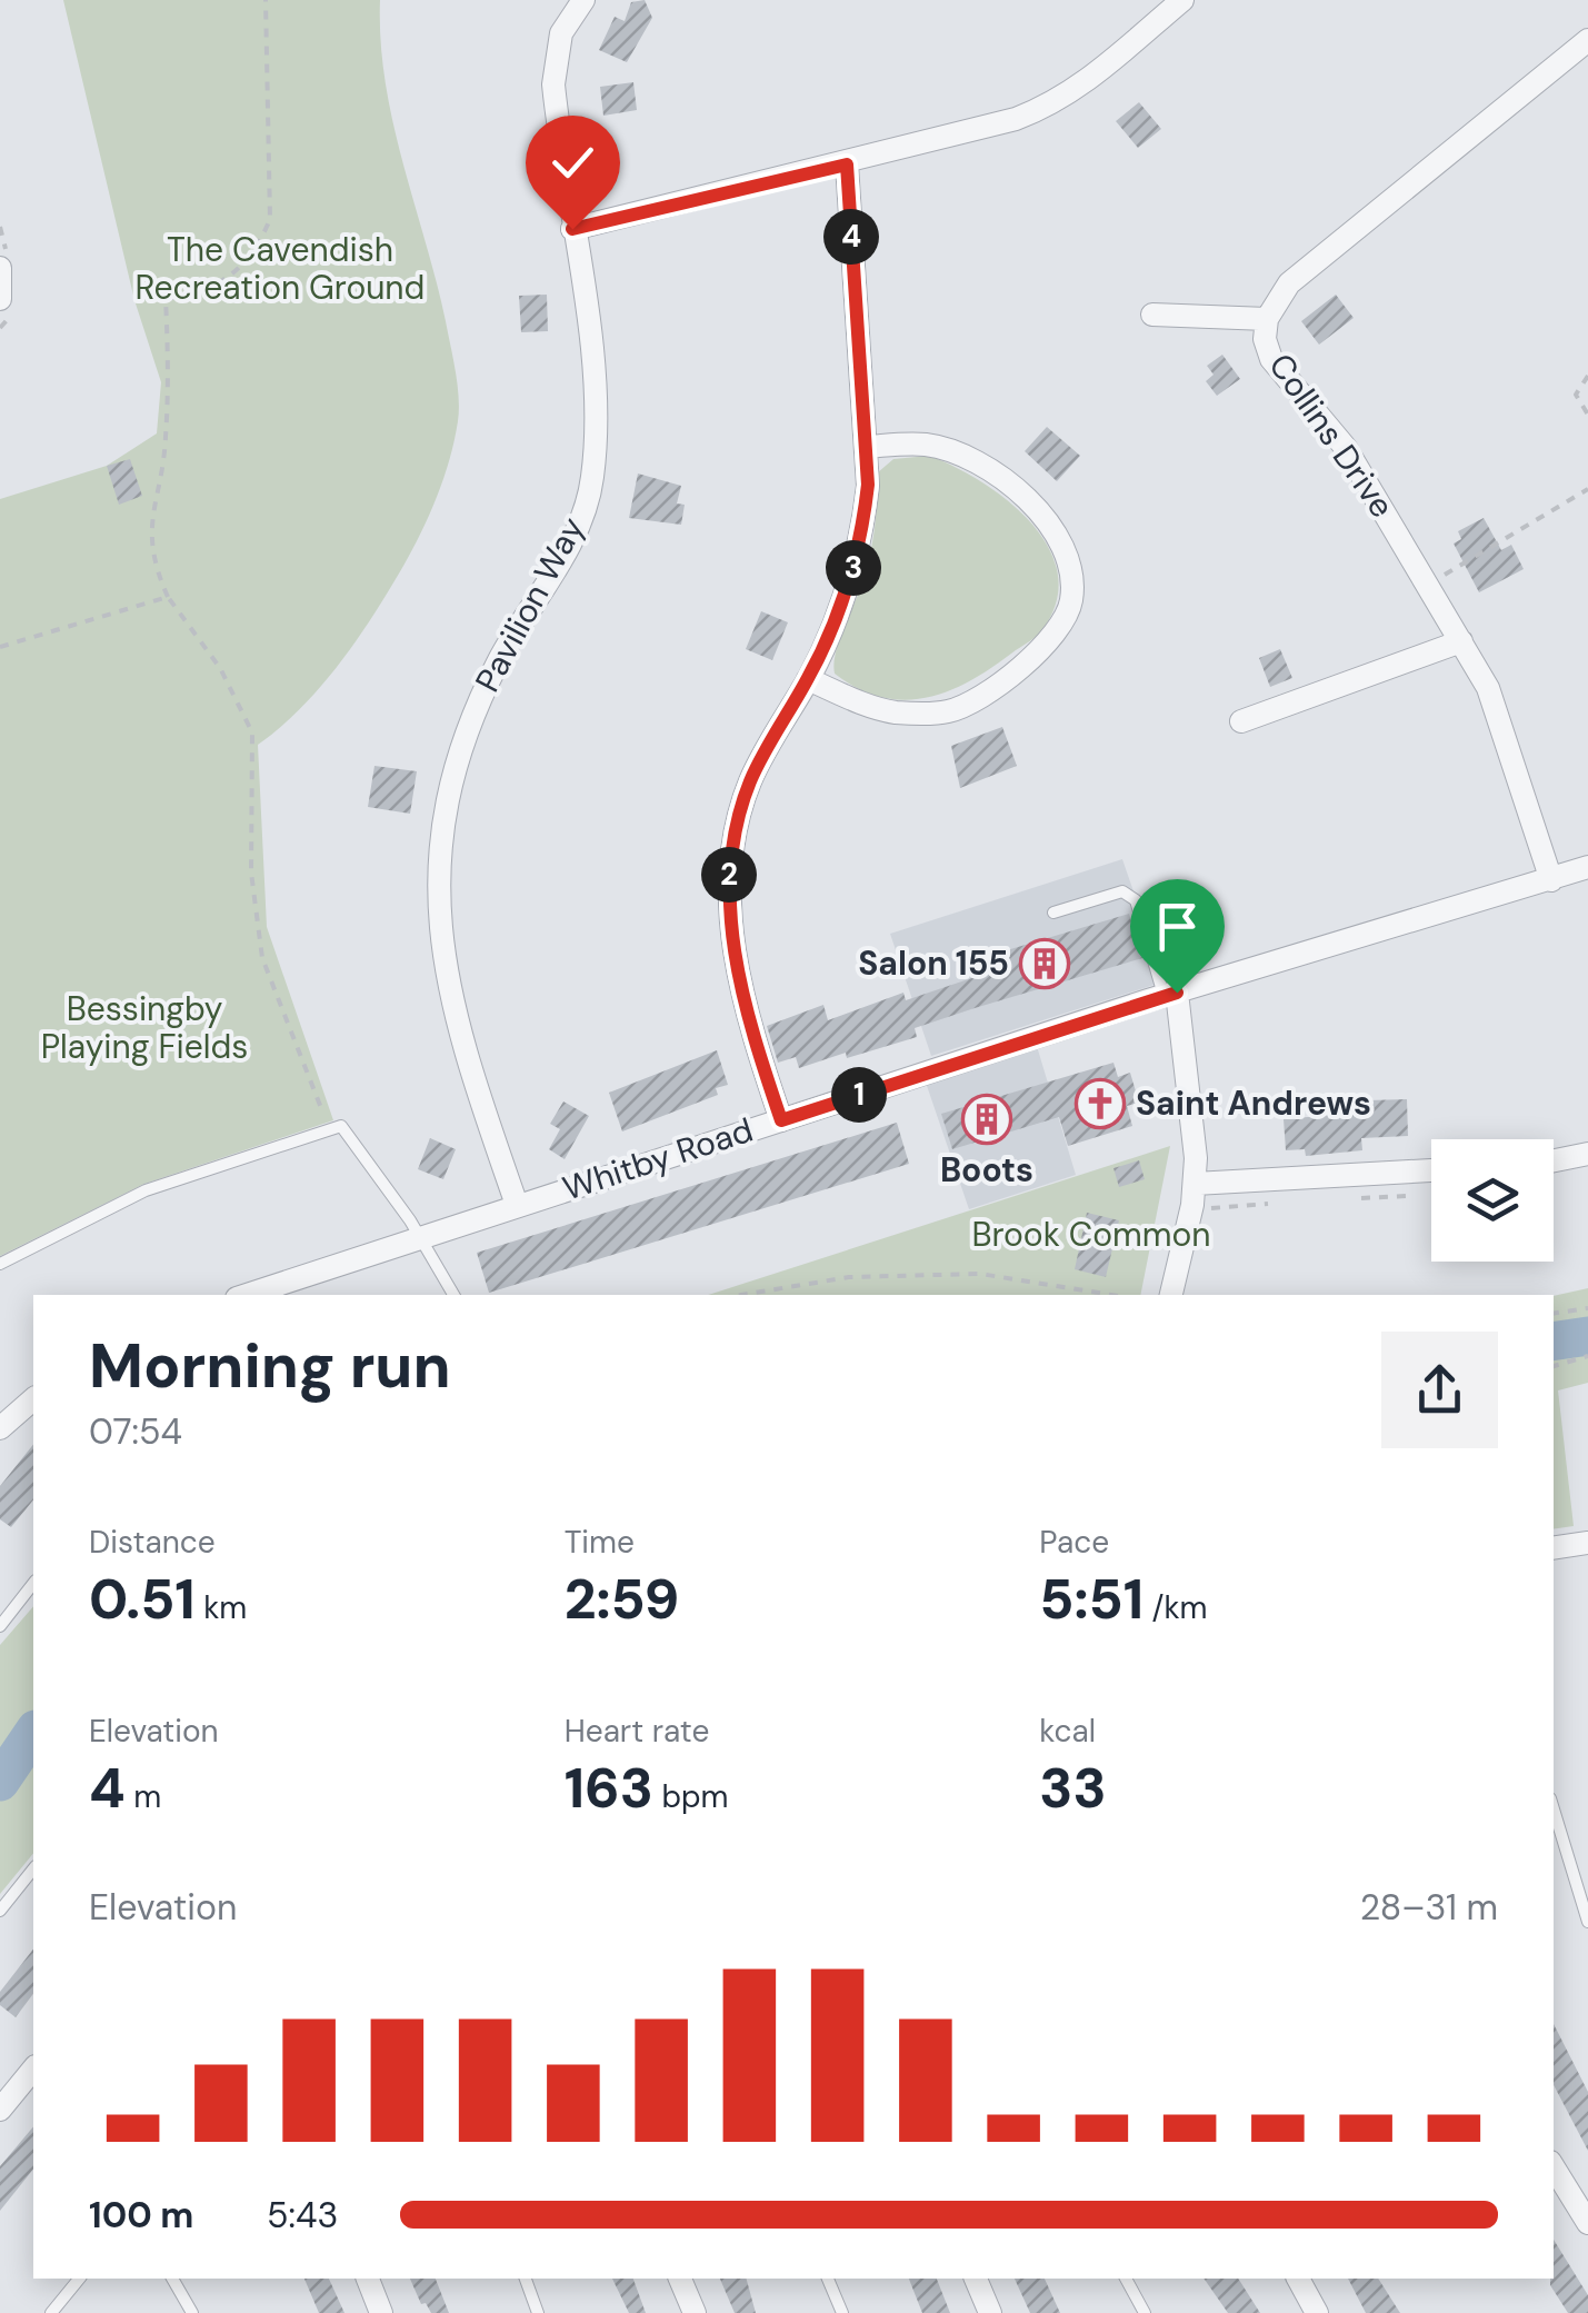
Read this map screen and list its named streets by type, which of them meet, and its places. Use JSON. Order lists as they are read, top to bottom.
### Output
{
  "streets": {
    "street": ["Collins Drive", "Pavilion Way", "Whitby Road"]
  },
  "crossings": [
    ["Collins Drive", "Whitby Road"],
    ["Pavilion Way", "Whitby Road"]
  ],
  "parks": ["The Cavendish Recreation Ground", "Bessingby Playing Fields", "Brook Common"],
  "places": {
    "building": ["Salon 155", "Boots"],
    "church": ["Saint Andrews"]
  },
  "page": {
    "pins": [
      "4",
      "3",
      "2",
      "1"
    ],
    "heading": ["Morning run", "07:54"],
    "stats": [
      ["Distance", "0.51 km"],
      ["Time", "2:59"],
      ["Pace", "5:51 /km"],
      ["Elevation", "4 m"],
      ["Heart rate", "163 bpm"],
      ["kcal", "33"]
    ],
    "chart": ["Elevation", "28–31 m"],
    "list": [
      {
        "name": "100 m",
        "note": "5:43"
      }
    ]
  }
}
